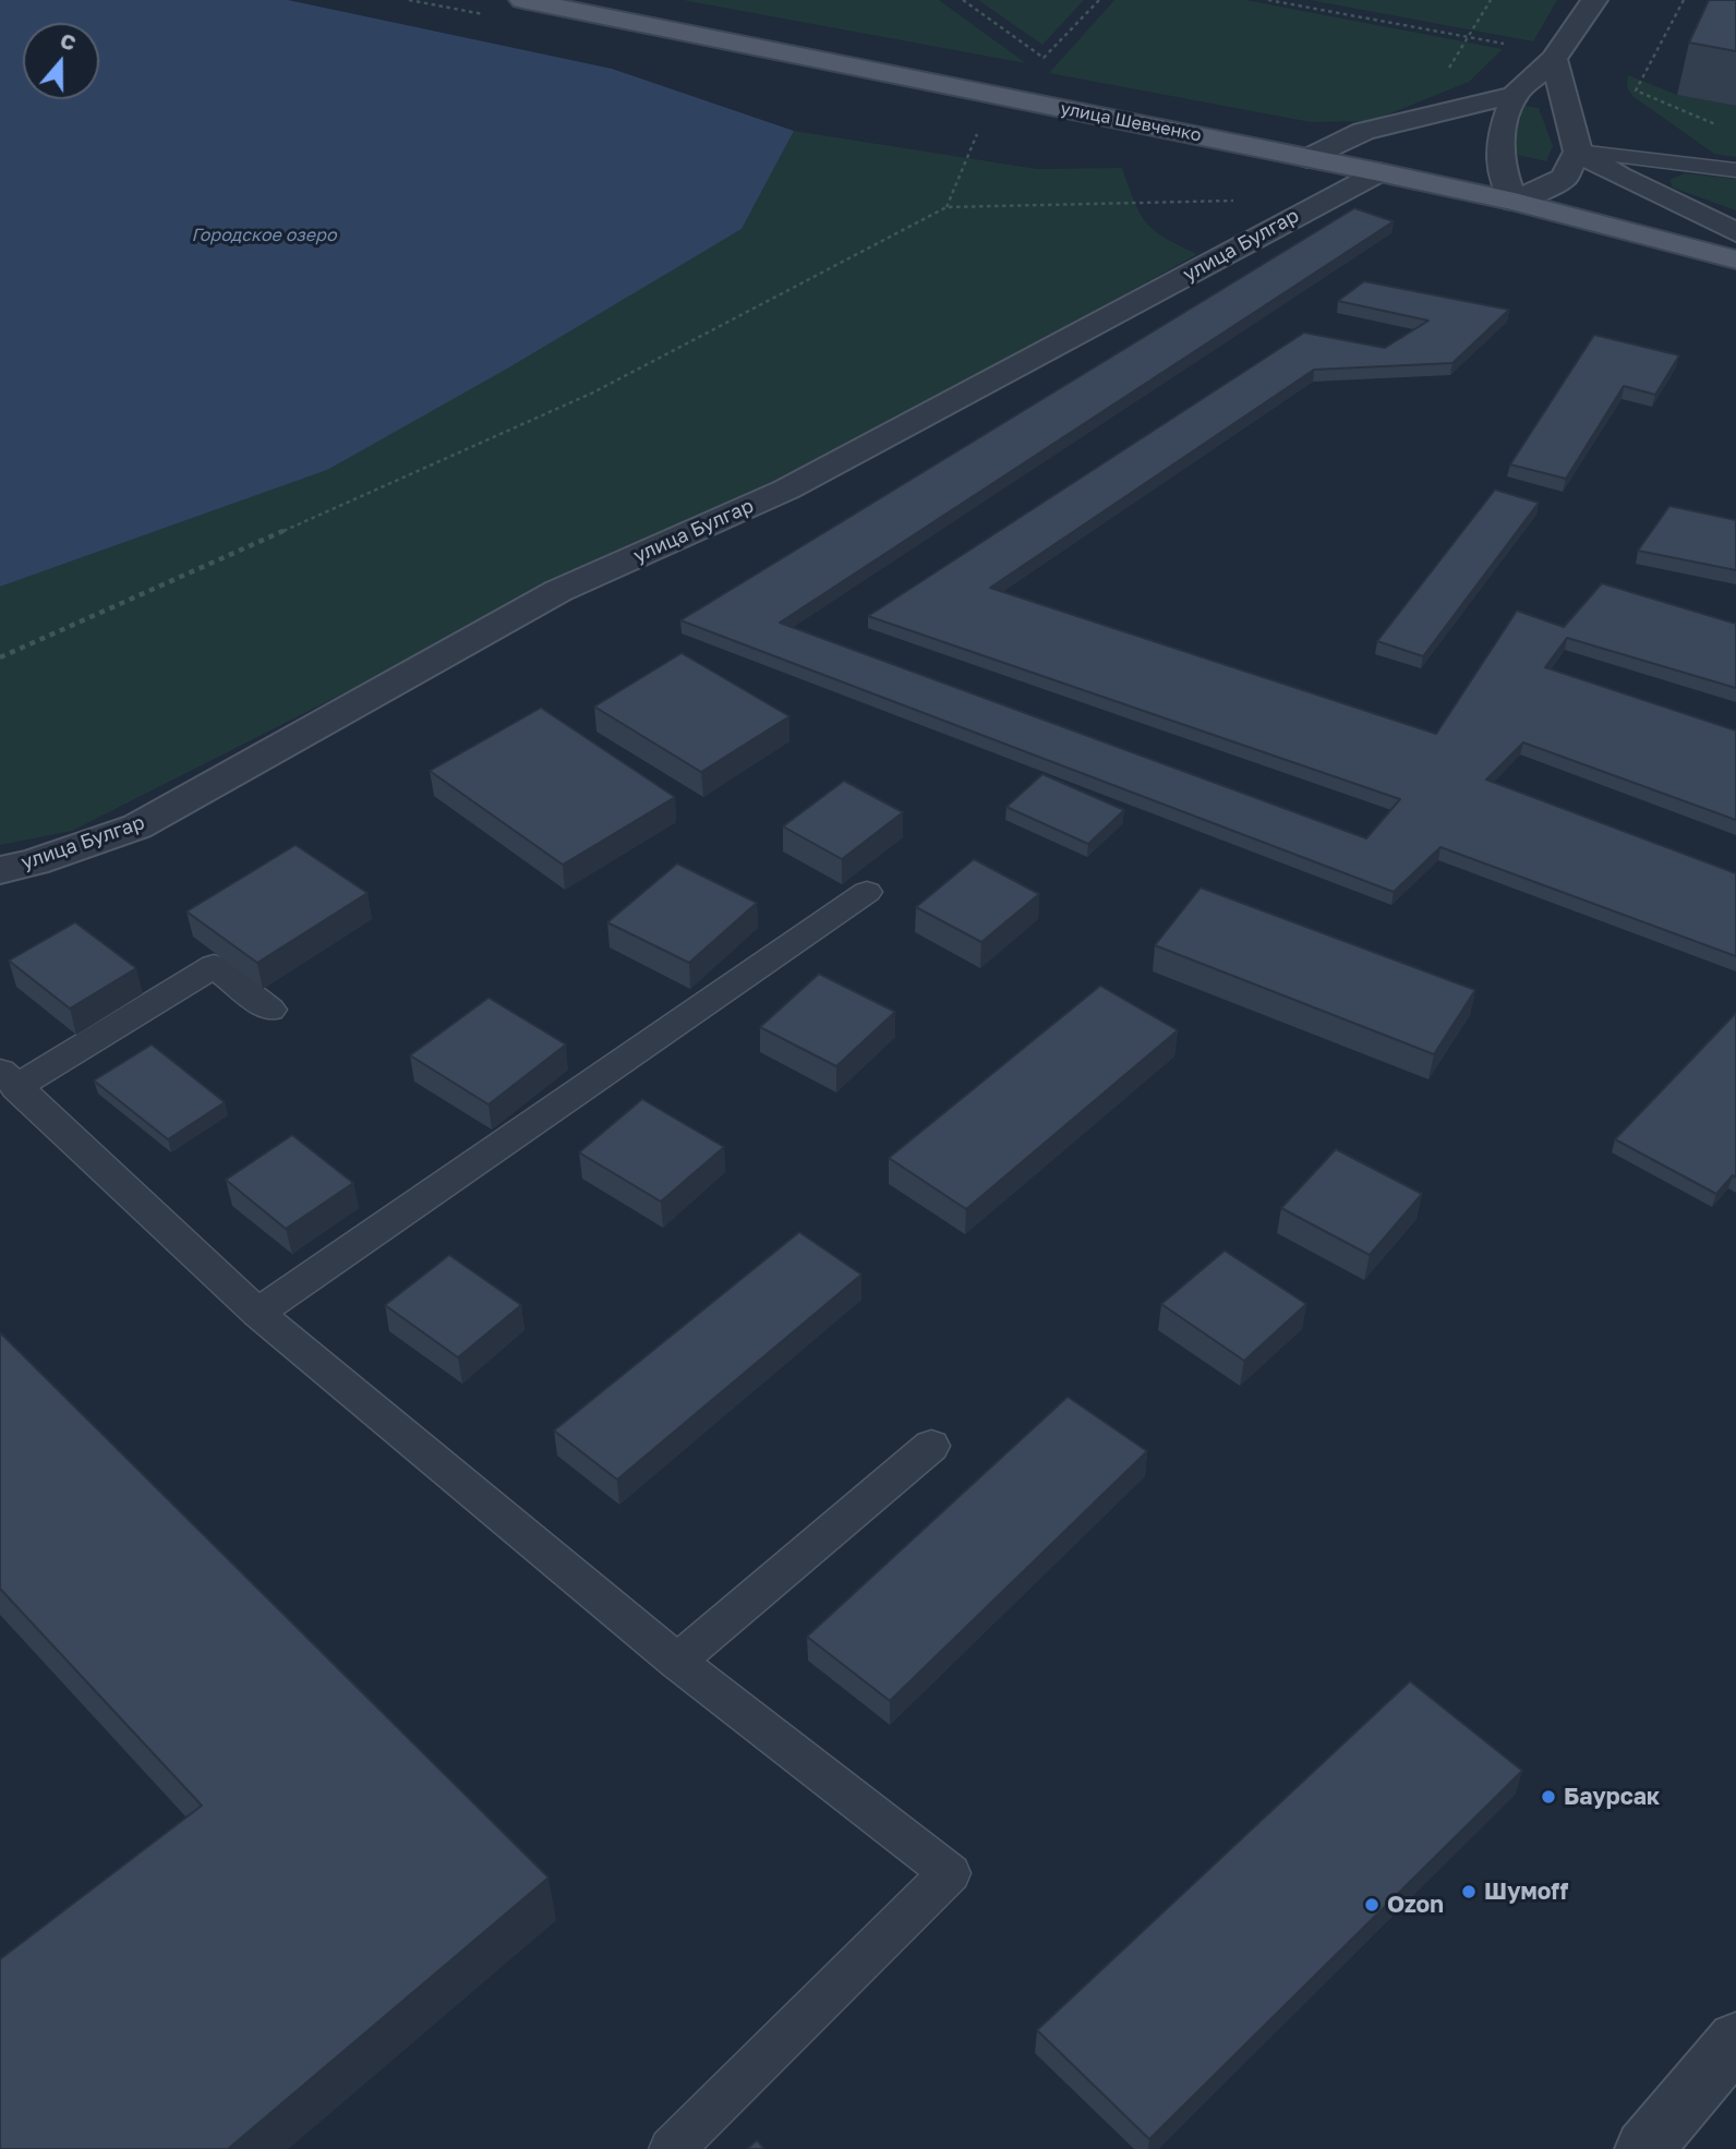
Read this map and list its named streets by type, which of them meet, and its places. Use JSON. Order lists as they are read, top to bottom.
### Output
{
  "streets": {
    "main road": ["улица Шевченко"],
    "street": ["улица Булгар"]
  },
  "crossings": [
    ["улица Шевченко", "улица Булгар"]
  ],
  "water": ["Городское озеро"],
  "places": ["Баурсак", "Шумоff", "Ozon"],
  "north": "top"
}
